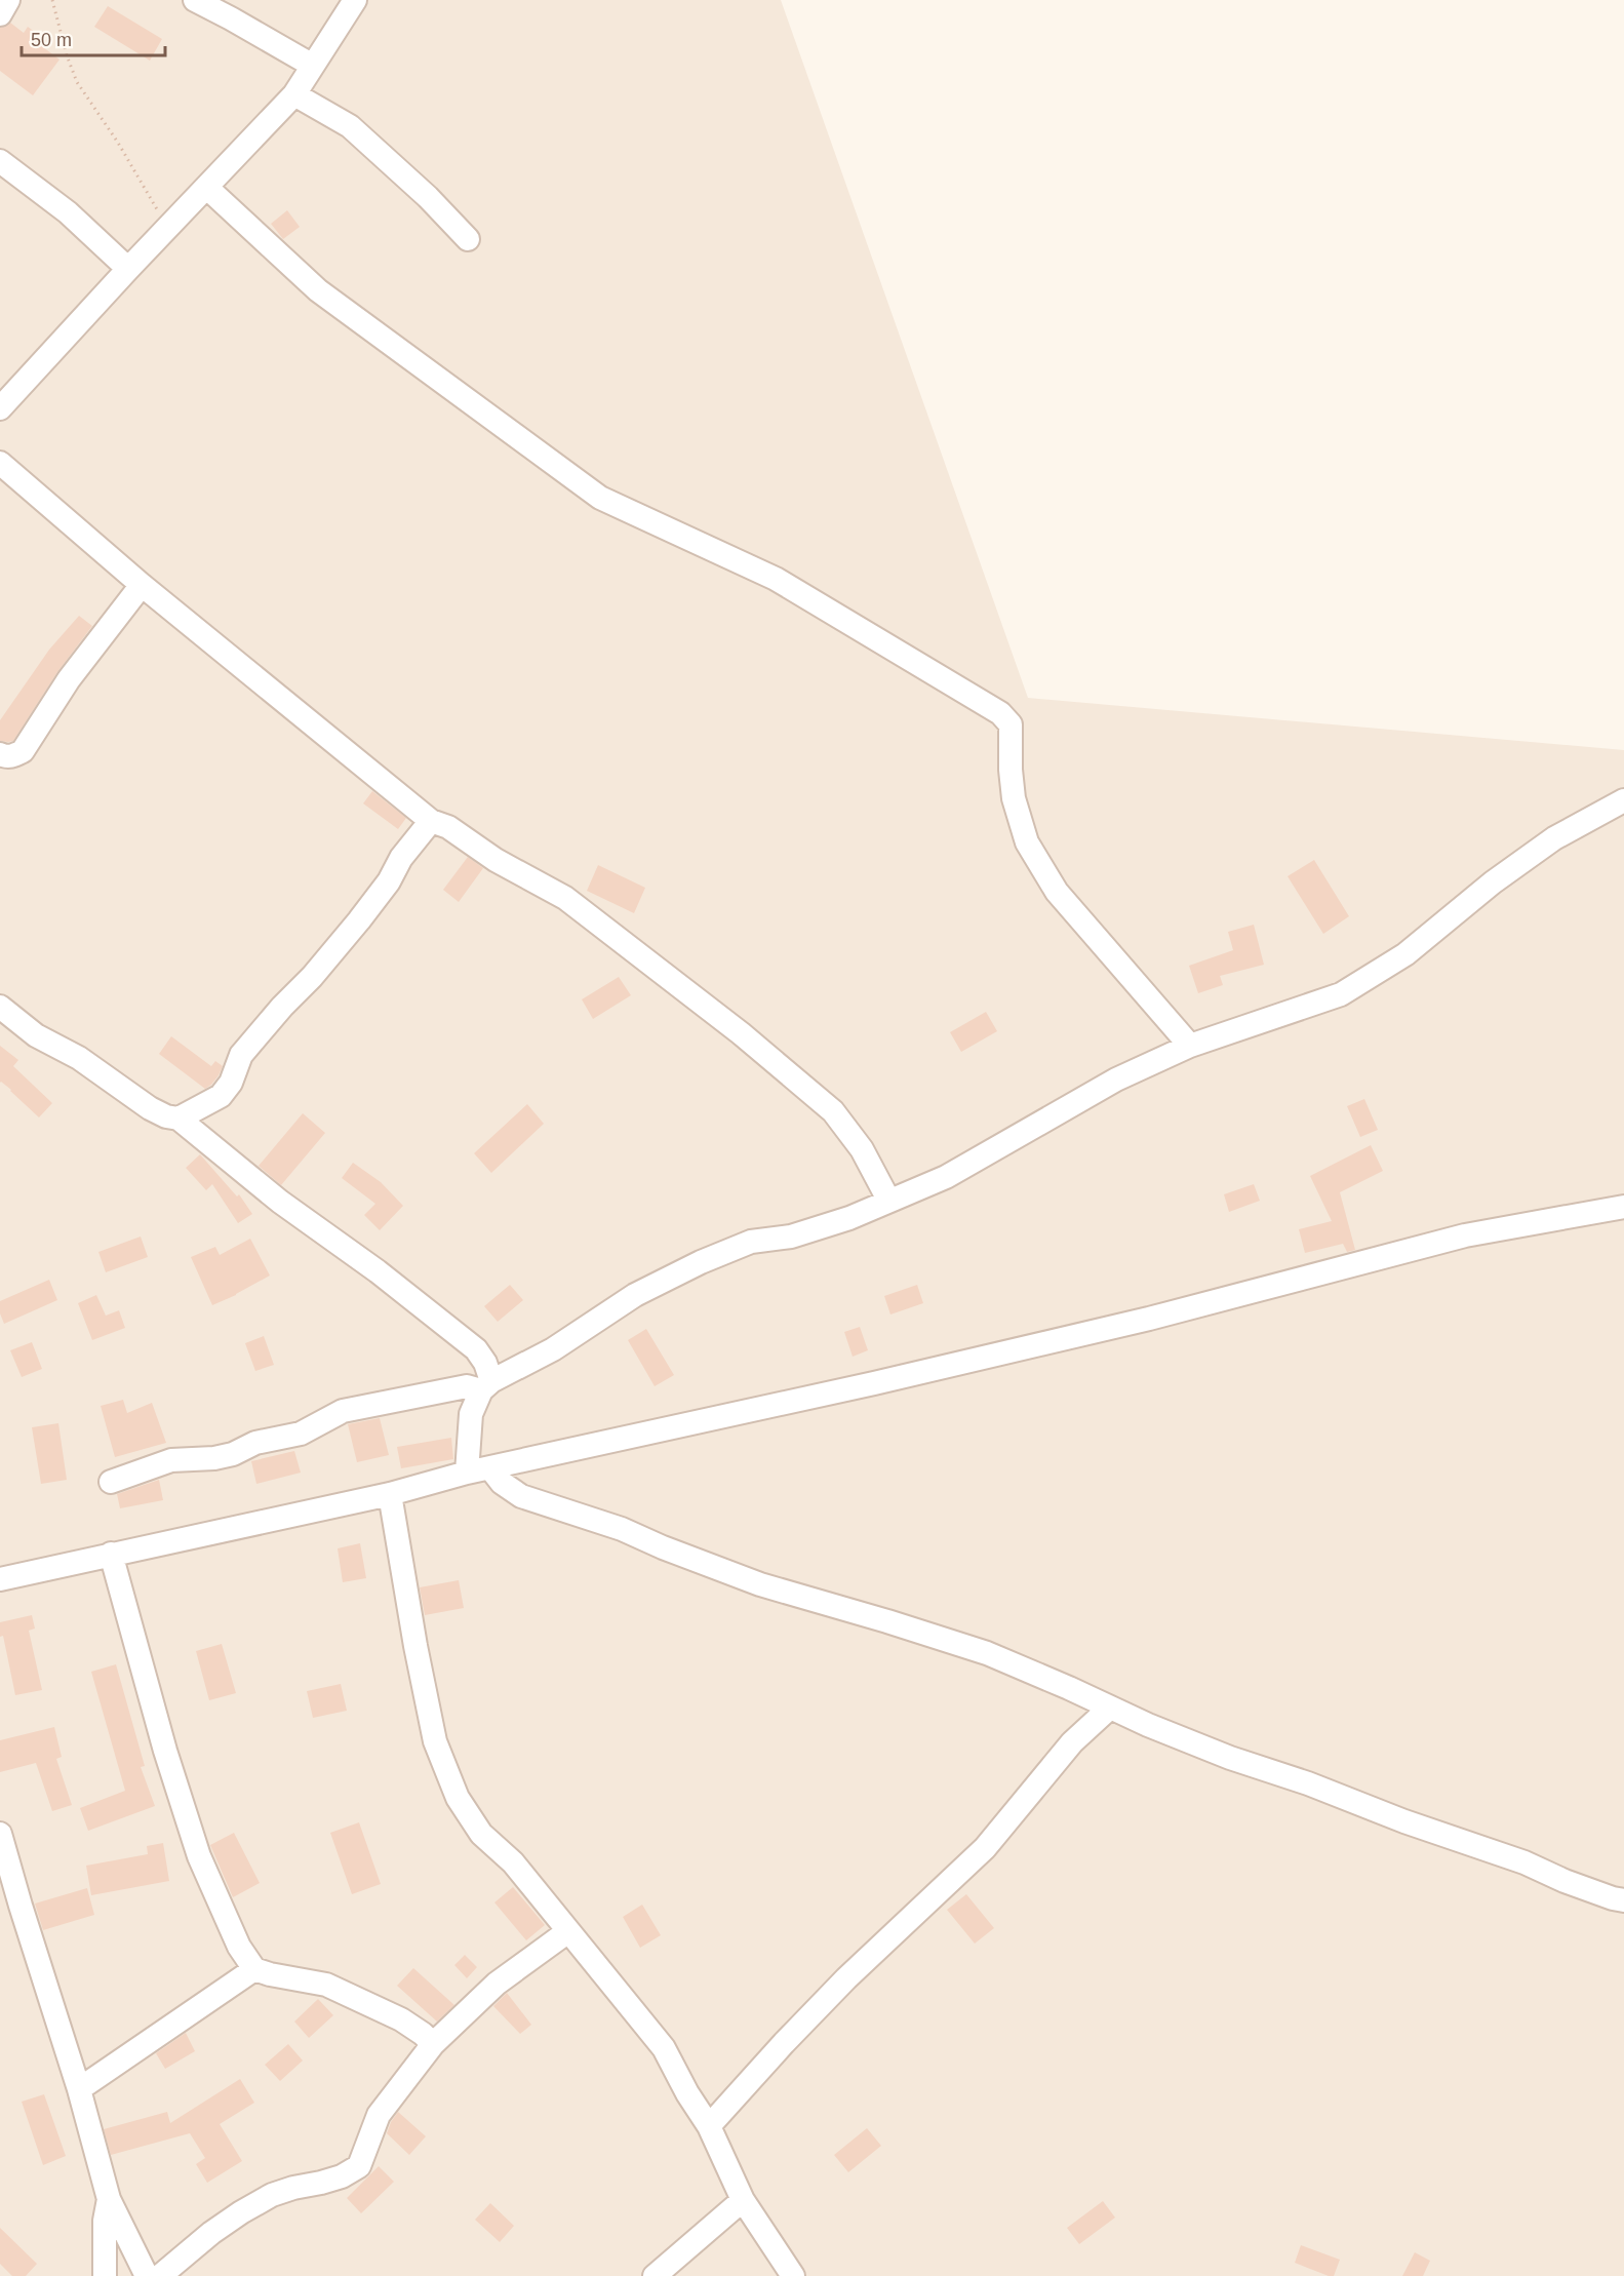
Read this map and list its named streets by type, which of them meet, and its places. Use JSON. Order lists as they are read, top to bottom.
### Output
{
  "scale_bar": "50 m"
}
